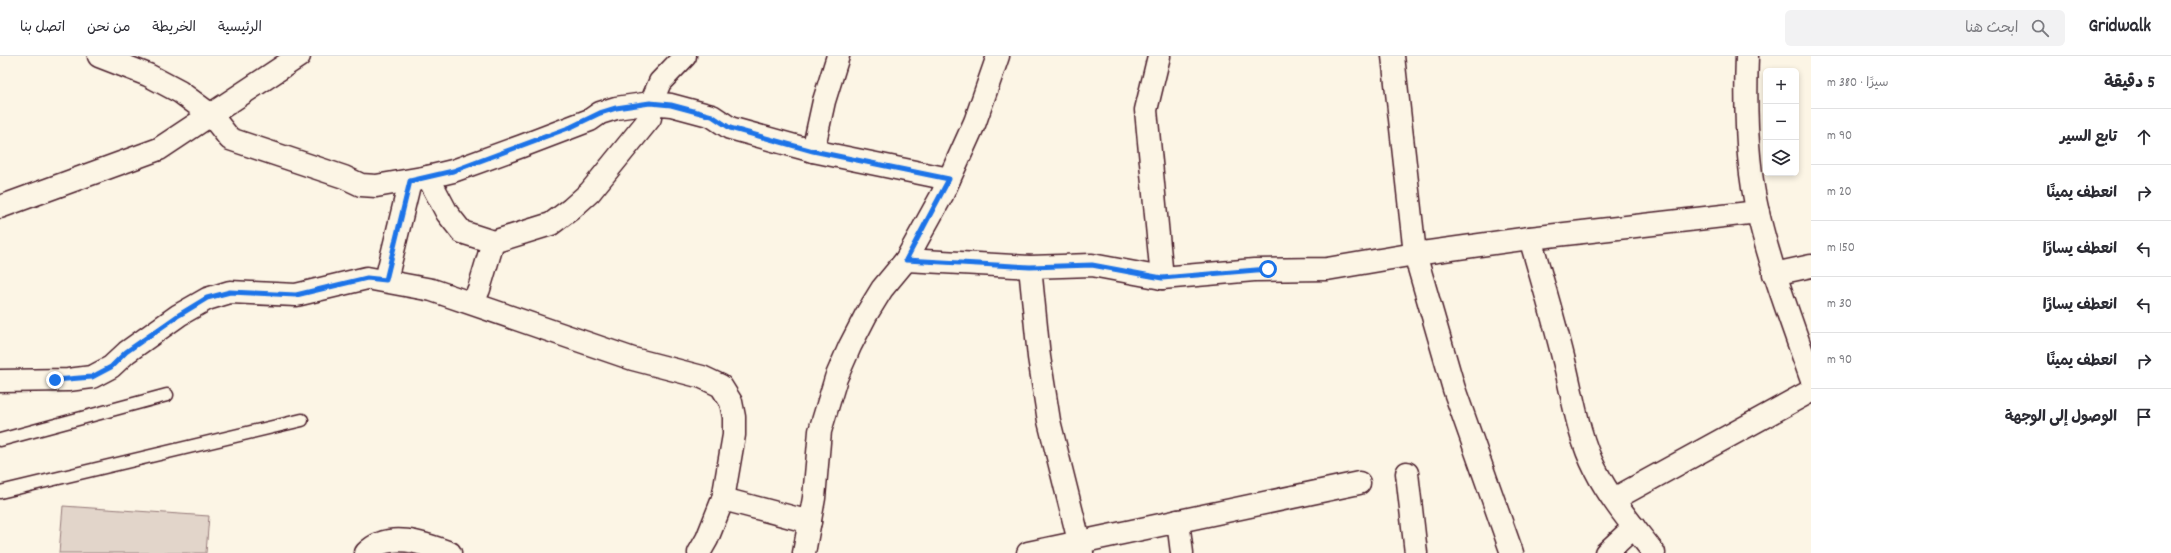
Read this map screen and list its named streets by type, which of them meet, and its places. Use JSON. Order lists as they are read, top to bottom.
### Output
{
  "page": {
    "header": "Gridwalk",
    "search": "ابحث هنا",
    "nav": [
      "الرئيسية",
      "الخريطة",
      "من نحن",
      "اتصل بنا"
    ],
    "heading": ["5 دقيقة", "سيرًا · 380 m"],
    "map_buttons": ["+", "−"],
    "list": [
      ["تابع السير", "90 m"],
      ["انعطف يمينًا", "20 m"],
      ["انعطف يسارًا", "150 m"],
      ["انعطف يسارًا", "30 m"],
      ["انعطف يمينًا", "90 m"],
      "الوصول إلى الوجهة"
    ]
  }
}
